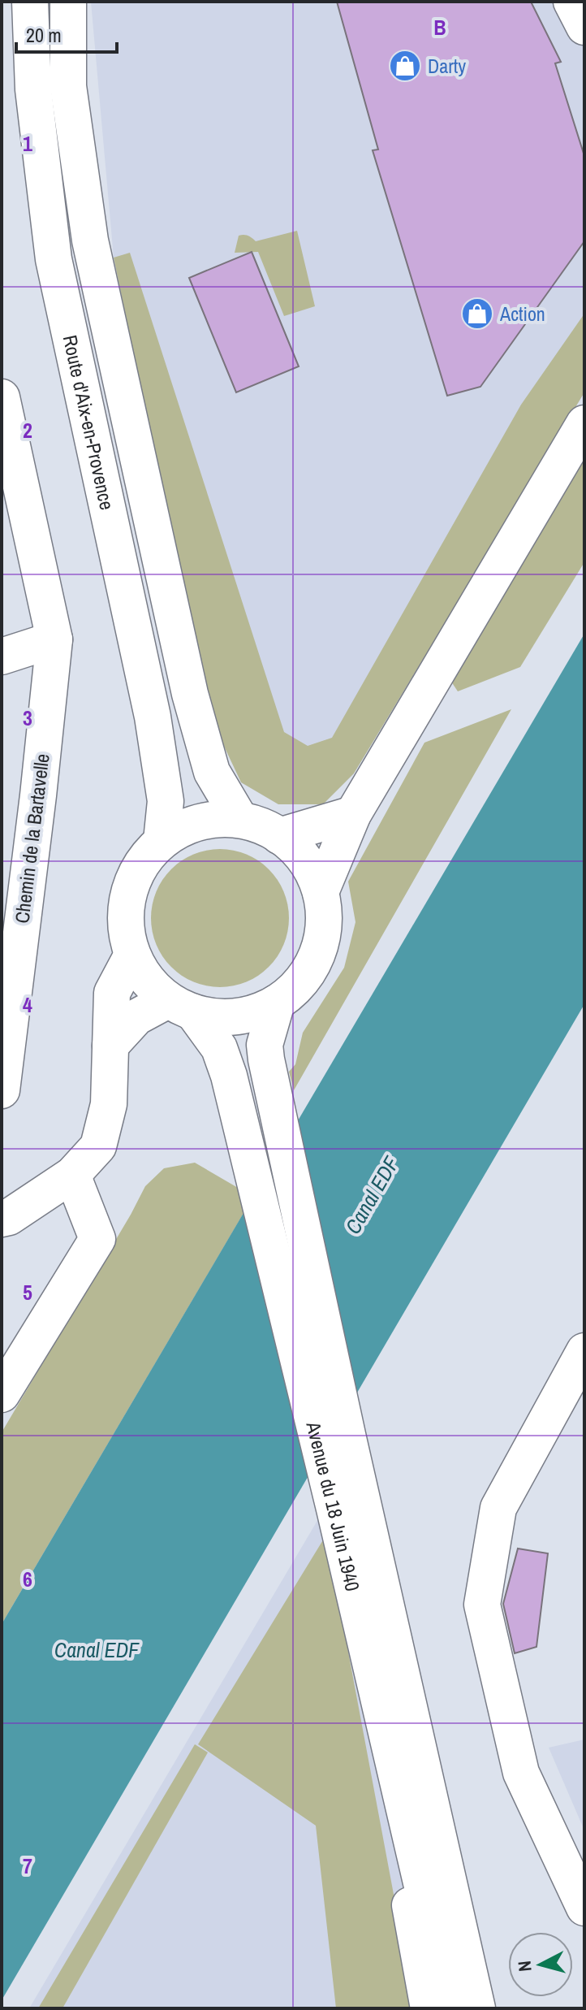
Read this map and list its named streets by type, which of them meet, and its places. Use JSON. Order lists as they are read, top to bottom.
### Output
{
  "streets": {
    "main road": ["Route d'Aix-en-Provence", "Chemin de la Bartavelle", "Avenue du 18 Juin 1940"]
  },
  "crossings": [
    ["Route d'Aix-en-Provence", "Avenue du 18 Juin 1940"]
  ],
  "water": ["Canal EDF"],
  "places": {
    "shop": ["Darty", "Action"]
  },
  "scale_bar": "20 m",
  "north": "left",
  "grid": {
    "columns": ["B"],
    "rows": [
      "1",
      "2",
      "3",
      "4",
      "5",
      "6",
      "7"
    ]
  }
}
